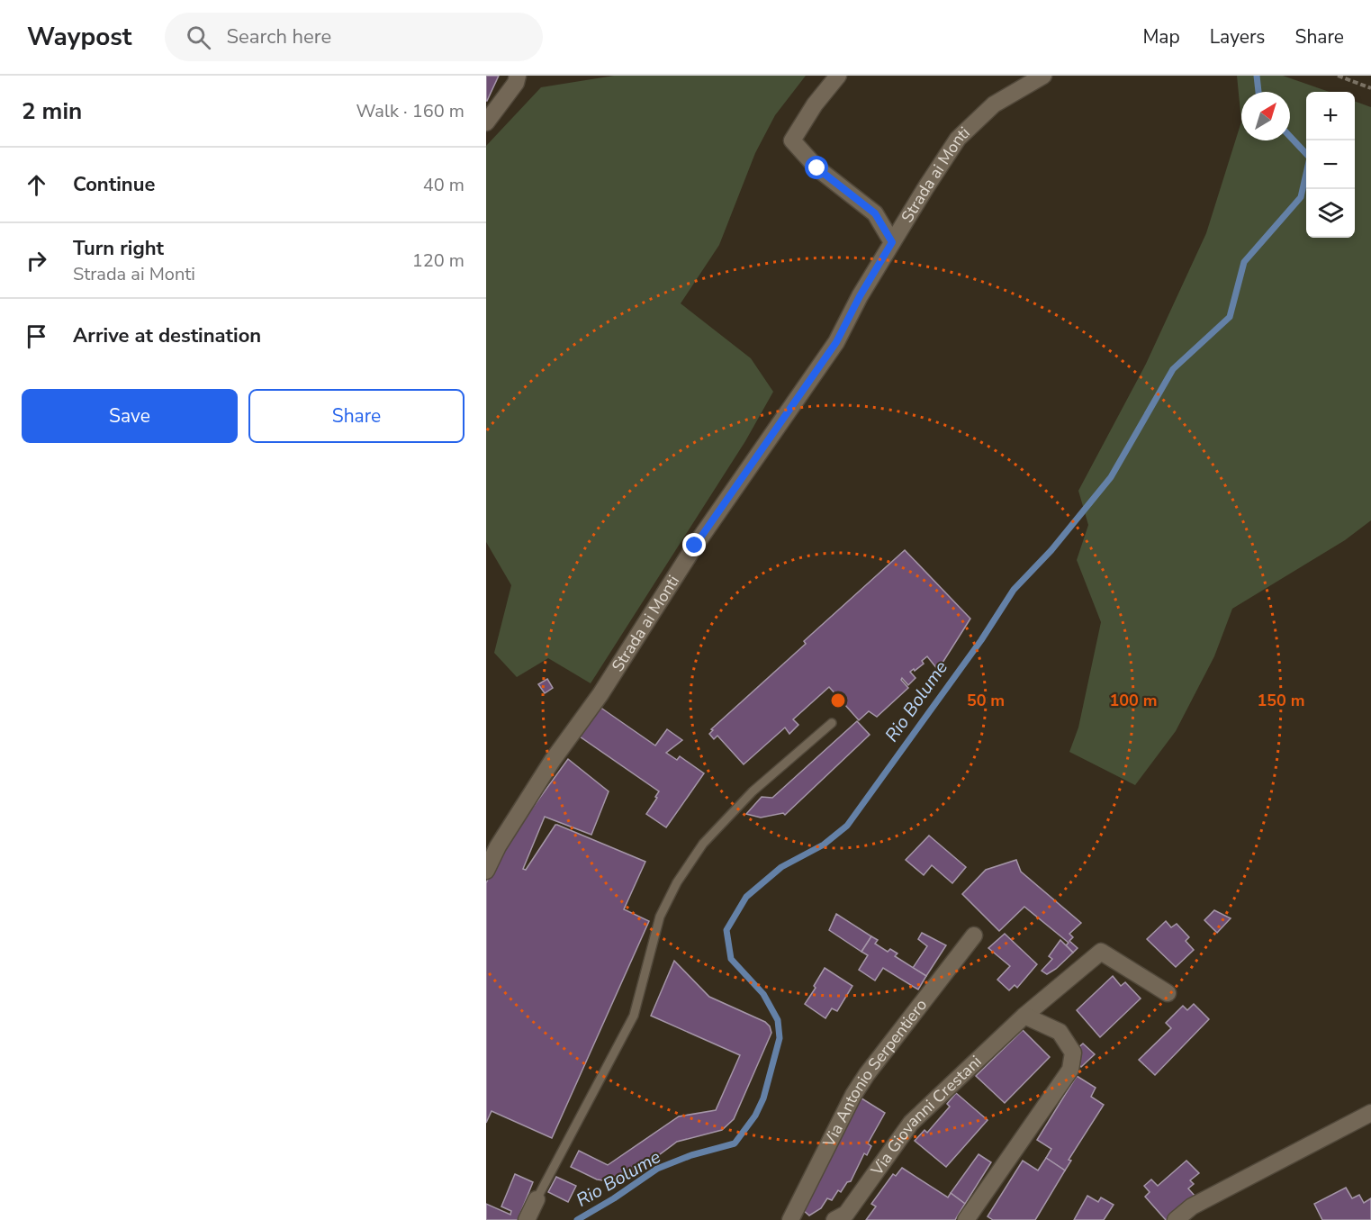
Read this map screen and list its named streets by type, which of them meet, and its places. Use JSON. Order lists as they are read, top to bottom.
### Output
{
  "streets": {
    "street": ["Strada ai Monti", "Via Antonio Serpentiero", "Via Giovanni Crestani"]
  },
  "water": ["Rio Bolume"],
  "north": "top right",
  "page": {
    "header": "Waypost",
    "search": "Search here",
    "nav": ["Map", "Layers", "Share"],
    "heading": ["2 min", "Walk · 160 m"],
    "map_buttons": ["+", "−"],
    "list": [
      ["Continue", "40 m"],
      ["Turn right", "Strada ai Monti", "120 m"],
      "Arrive at destination"
    ],
    "buttons": ["Save", "Share"]
  },
  "rings": ["50 m", "100 m", "150 m"]
}
